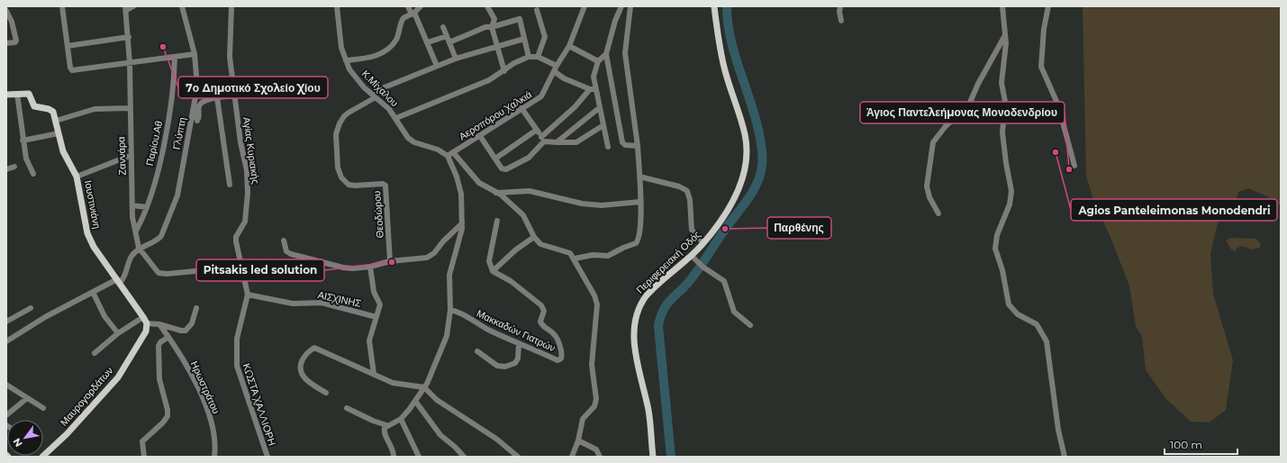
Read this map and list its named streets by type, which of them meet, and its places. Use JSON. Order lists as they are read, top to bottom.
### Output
{
  "streets": {
    "main road": ["Ιουστινιάνη", "Περιφερειακή Οδός", "Μαυρογορδάτων"],
    "street": [
      "Κ.Μίχαλου",
      "Αεροπόρου Χαλκιά",
      "Γλύπτη",
      "Παρίου.Αθ",
      "Αγίας Κυριακής",
      "Ζαννάρα",
      "Θεοδώρου",
      "ΑΙΣΧΙΝΗΣ",
      "Μακκαδών Γιατρών",
      "Ηρωστράτου",
      "ΚΩΣΤΑ ΧΑΛΛΙΟΡΗ"
    ]
  },
  "crossings": [
    ["Κ.Μίχαλου", "Αεροπόρου Χαλκιά"],
    ["Κ.Μίχαλου", "Θεοδώρου"],
    ["Γλύπτη", "Ζαννάρα"],
    ["Παρίου.Αθ", "Ζαννάρα"],
    ["Αγίας Κυριακής", "ΑΙΣΧΙΝΗΣ"],
    ["Αγίας Κυριακής", "ΚΩΣΤΑ ΧΑΛΛΙΟΡΗ"],
    ["Ιουστινιάνη", "Μαυρογορδάτων"],
    ["ΑΙΣΧΙΝΗΣ", "ΚΩΣΤΑ ΧΑΛΛΙΟΡΗ"]
  ],
  "places": [
    "7ο Δημοτικό Σχολείο Χίου",
    "Agios Panteleimonas Monodendri",
    "Άγιος Παντελεήμονας Μονοδενδρίου",
    "Παρθένης",
    "Pitsakis led solution"
  ],
  "scale_bar": "100 m",
  "north": "bottom left"
}
